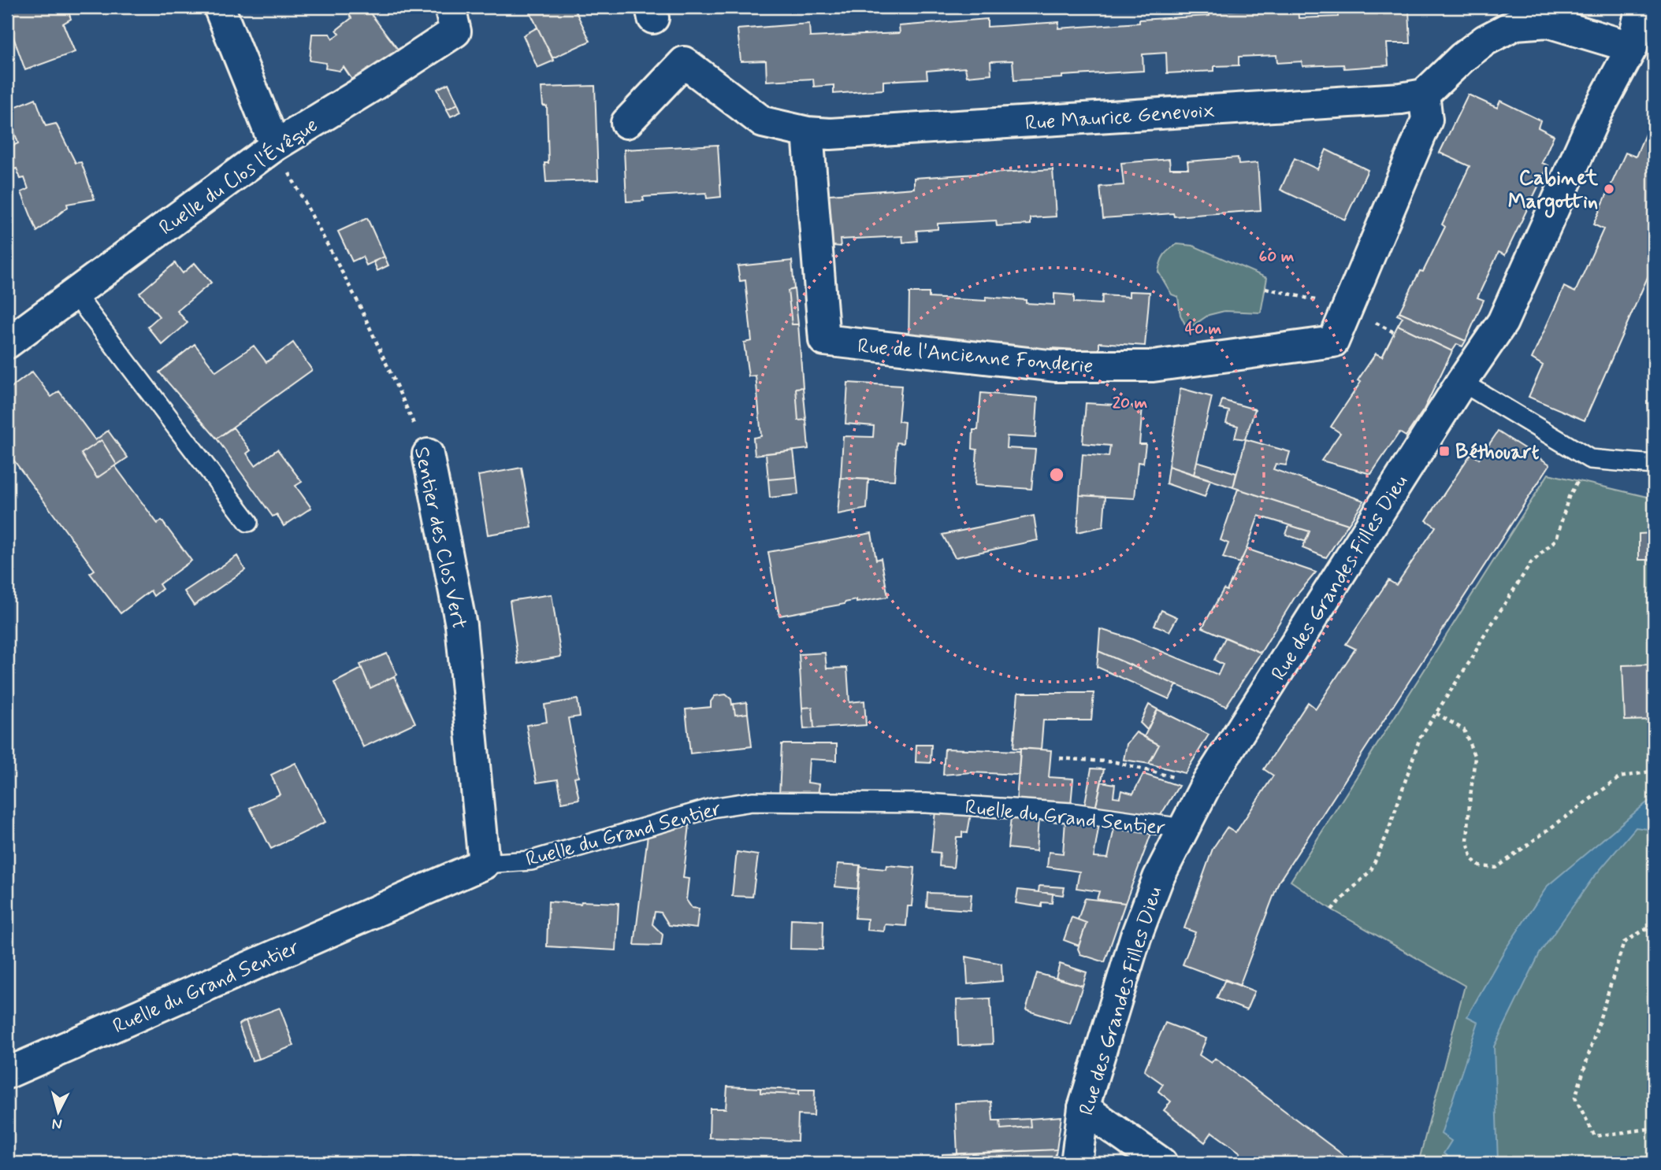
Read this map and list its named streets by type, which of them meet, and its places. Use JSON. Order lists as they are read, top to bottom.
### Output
{
  "streets": {
    "street": [
      "Rue Maurice Genevoix",
      "Ruelle du Clos l'Évêque",
      "Rue de l'Ancienne Fonderie",
      "Sentier des Clos Vert",
      "Rue des Grandes Filles Dieu",
      "Ruelle du Grand Sentier"
    ]
  },
  "crossings": [
    ["Rue Maurice Genevoix", "Rue de l'Ancienne Fonderie"],
    ["Ruelle du Clos l'Évêque", "Sentier des Clos Vert"],
    ["Sentier des Clos Vert", "Ruelle du Grand Sentier"],
    ["Rue des Grandes Filles Dieu", "Ruelle du Grand Sentier"]
  ],
  "places": {
    "other": ["Cabinet Margottin"],
    "transit": ["Béthouart"]
  },
  "north": "bottom",
  "rings": ["60 m", "40 m", "20 m"]
}
